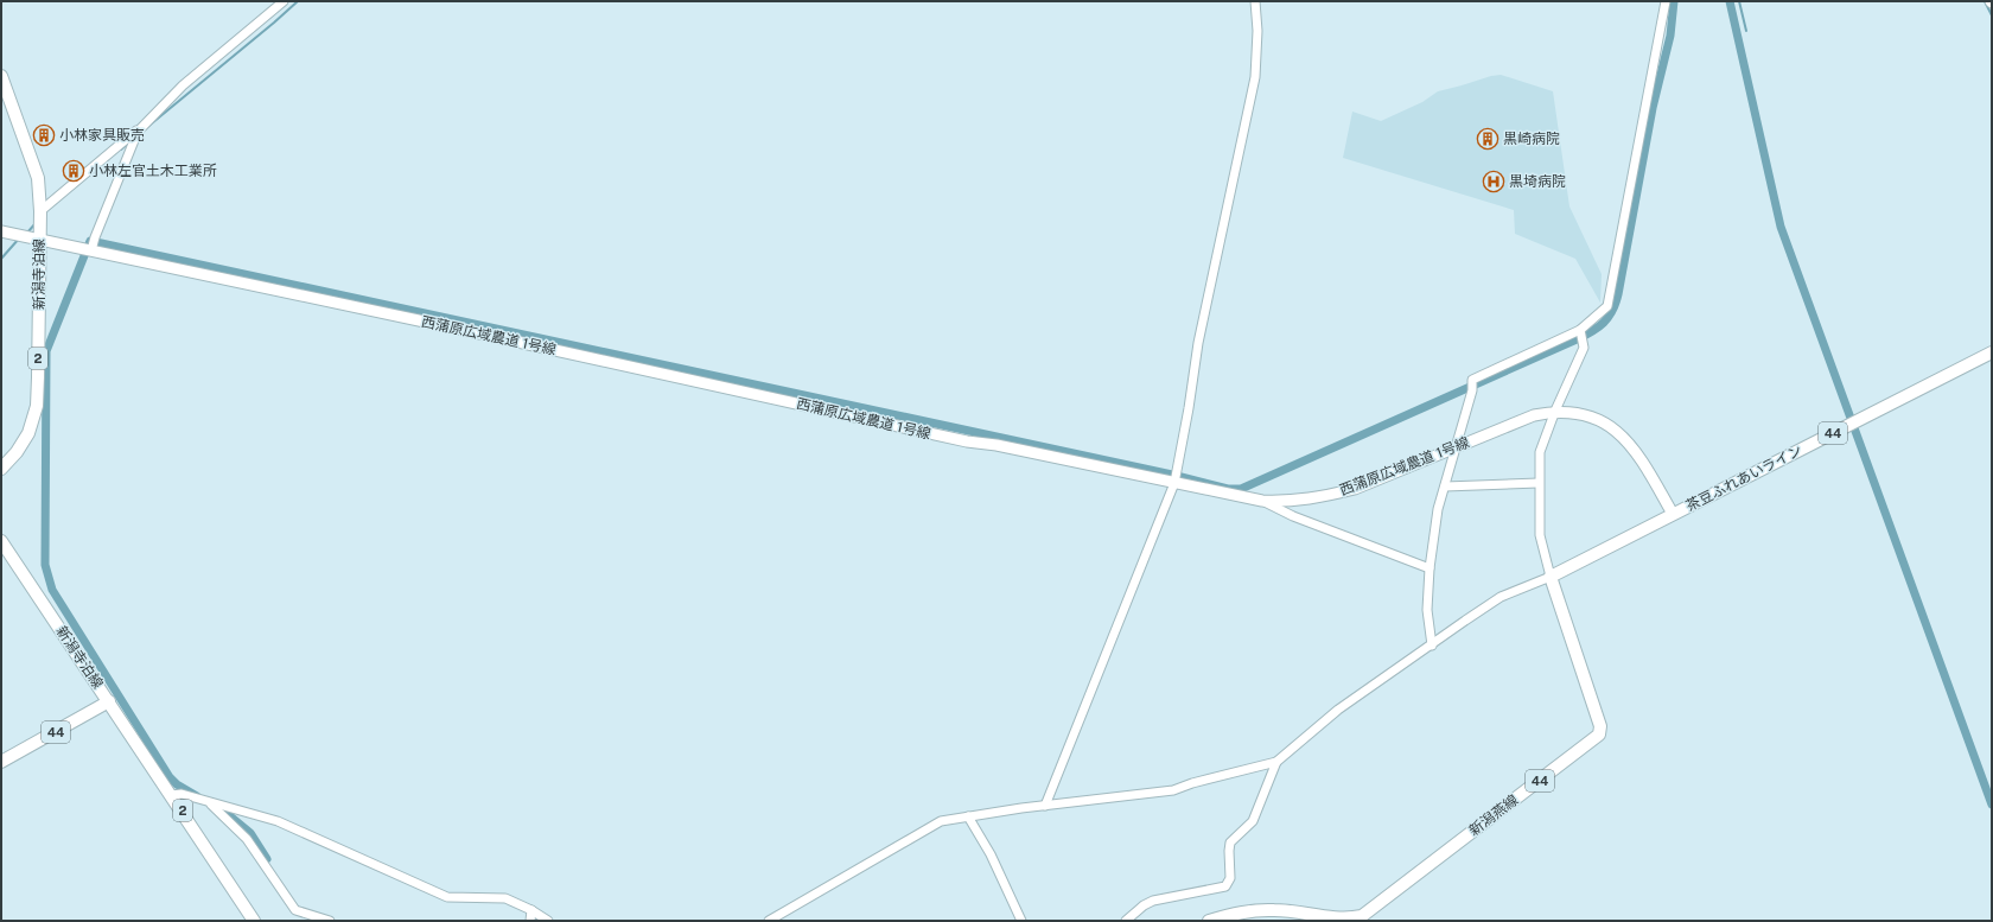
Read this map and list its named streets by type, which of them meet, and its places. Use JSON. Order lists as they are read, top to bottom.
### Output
{
  "streets": {
    "main road": [
      "新潟寺泊線",
      "2",
      "44",
      "茶豆ふれあいライン",
      "新潟燕線"
    ],
    "street": ["西蒲原広域農道 1号線"]
  },
  "crossings": [
    ["新潟寺泊線", "西蒲原広域農道 1号線"],
    ["新潟寺泊線", "2"],
    ["新潟寺泊線", "44"],
    ["西蒲原広域農道 1号線", "44"],
    ["西蒲原広域農道 1号線", "茶豆ふれあいライン"],
    ["2", "44"],
    ["44", "茶豆ふれあいライン"],
    ["44", "新潟燕線"]
  ],
  "places": {
    "building": ["小林家具販売", "黒崎病院", "小林左官土木工業所"],
    "hospital": ["黒埼病院"]
  }
}
